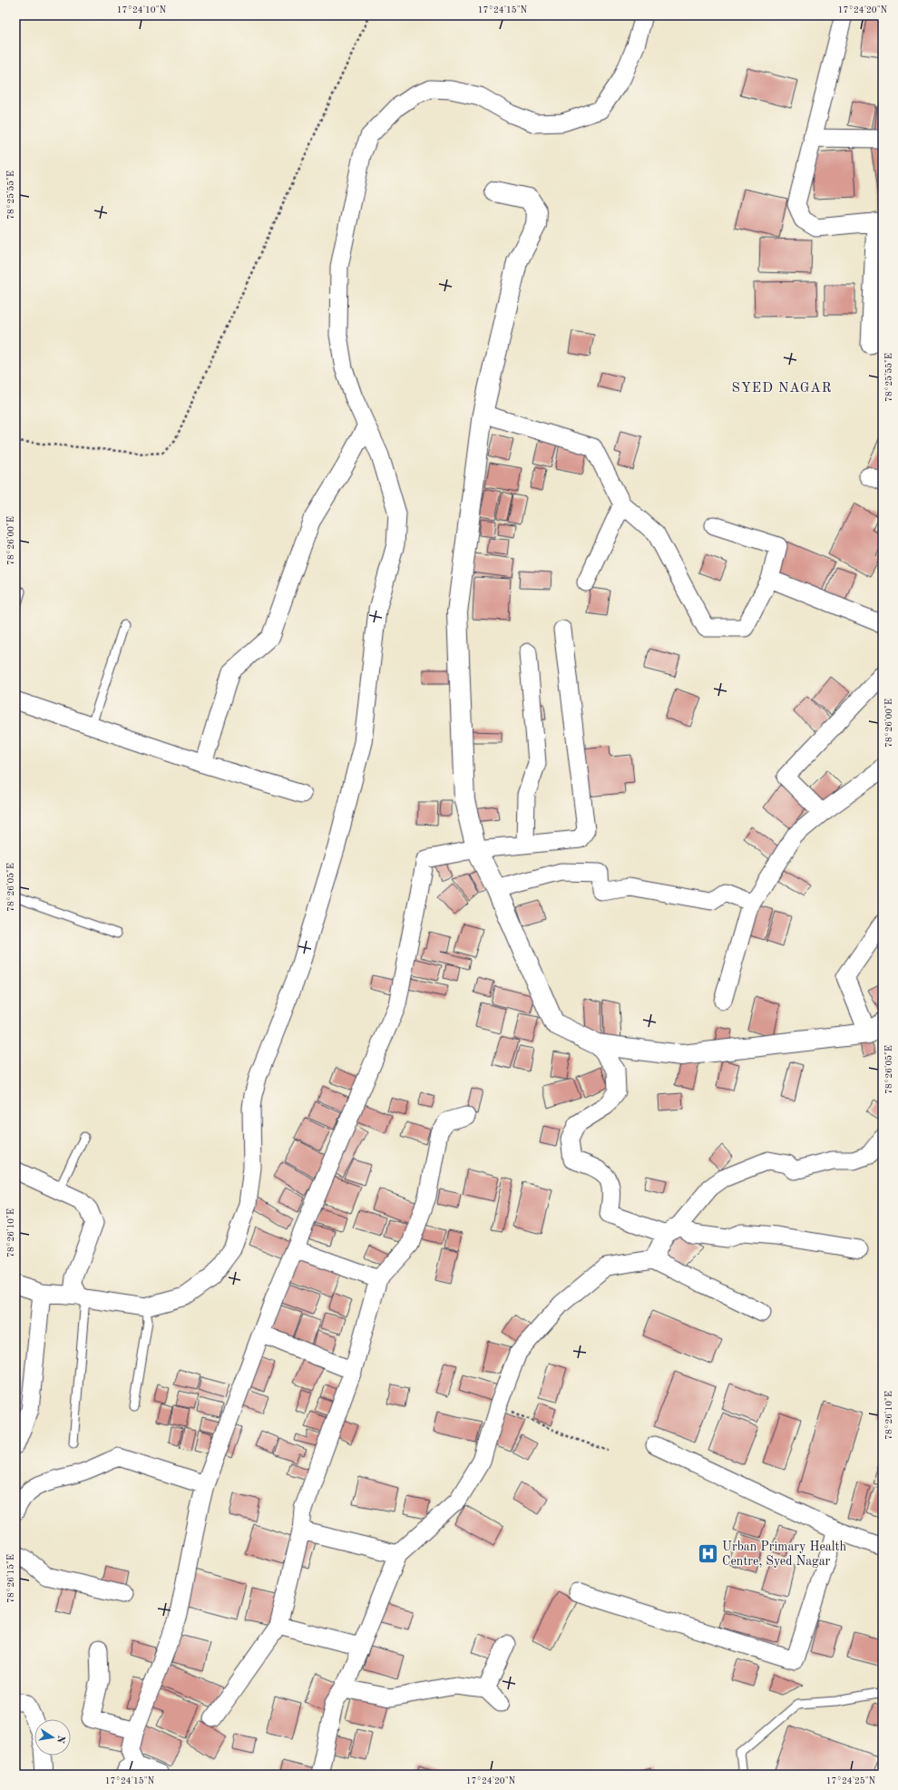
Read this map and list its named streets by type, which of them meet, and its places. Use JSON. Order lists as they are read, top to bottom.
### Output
{
  "districts": ["SYED NAGAR"],
  "places": {
    "hospital": ["Urban Primary Health Centre, Syed Nagar"]
  },
  "north": "right",
  "coordinates": [
    "17°24'10\"N",
    "17°24'15\"N",
    "17°24'20\"N",
    "78°25'55\"E",
    "78°26'00\"E",
    "78°26'05\"E",
    "78°26'10\"E",
    "78°26'15\"E",
    "17°24'25\"N"
  ]
}
